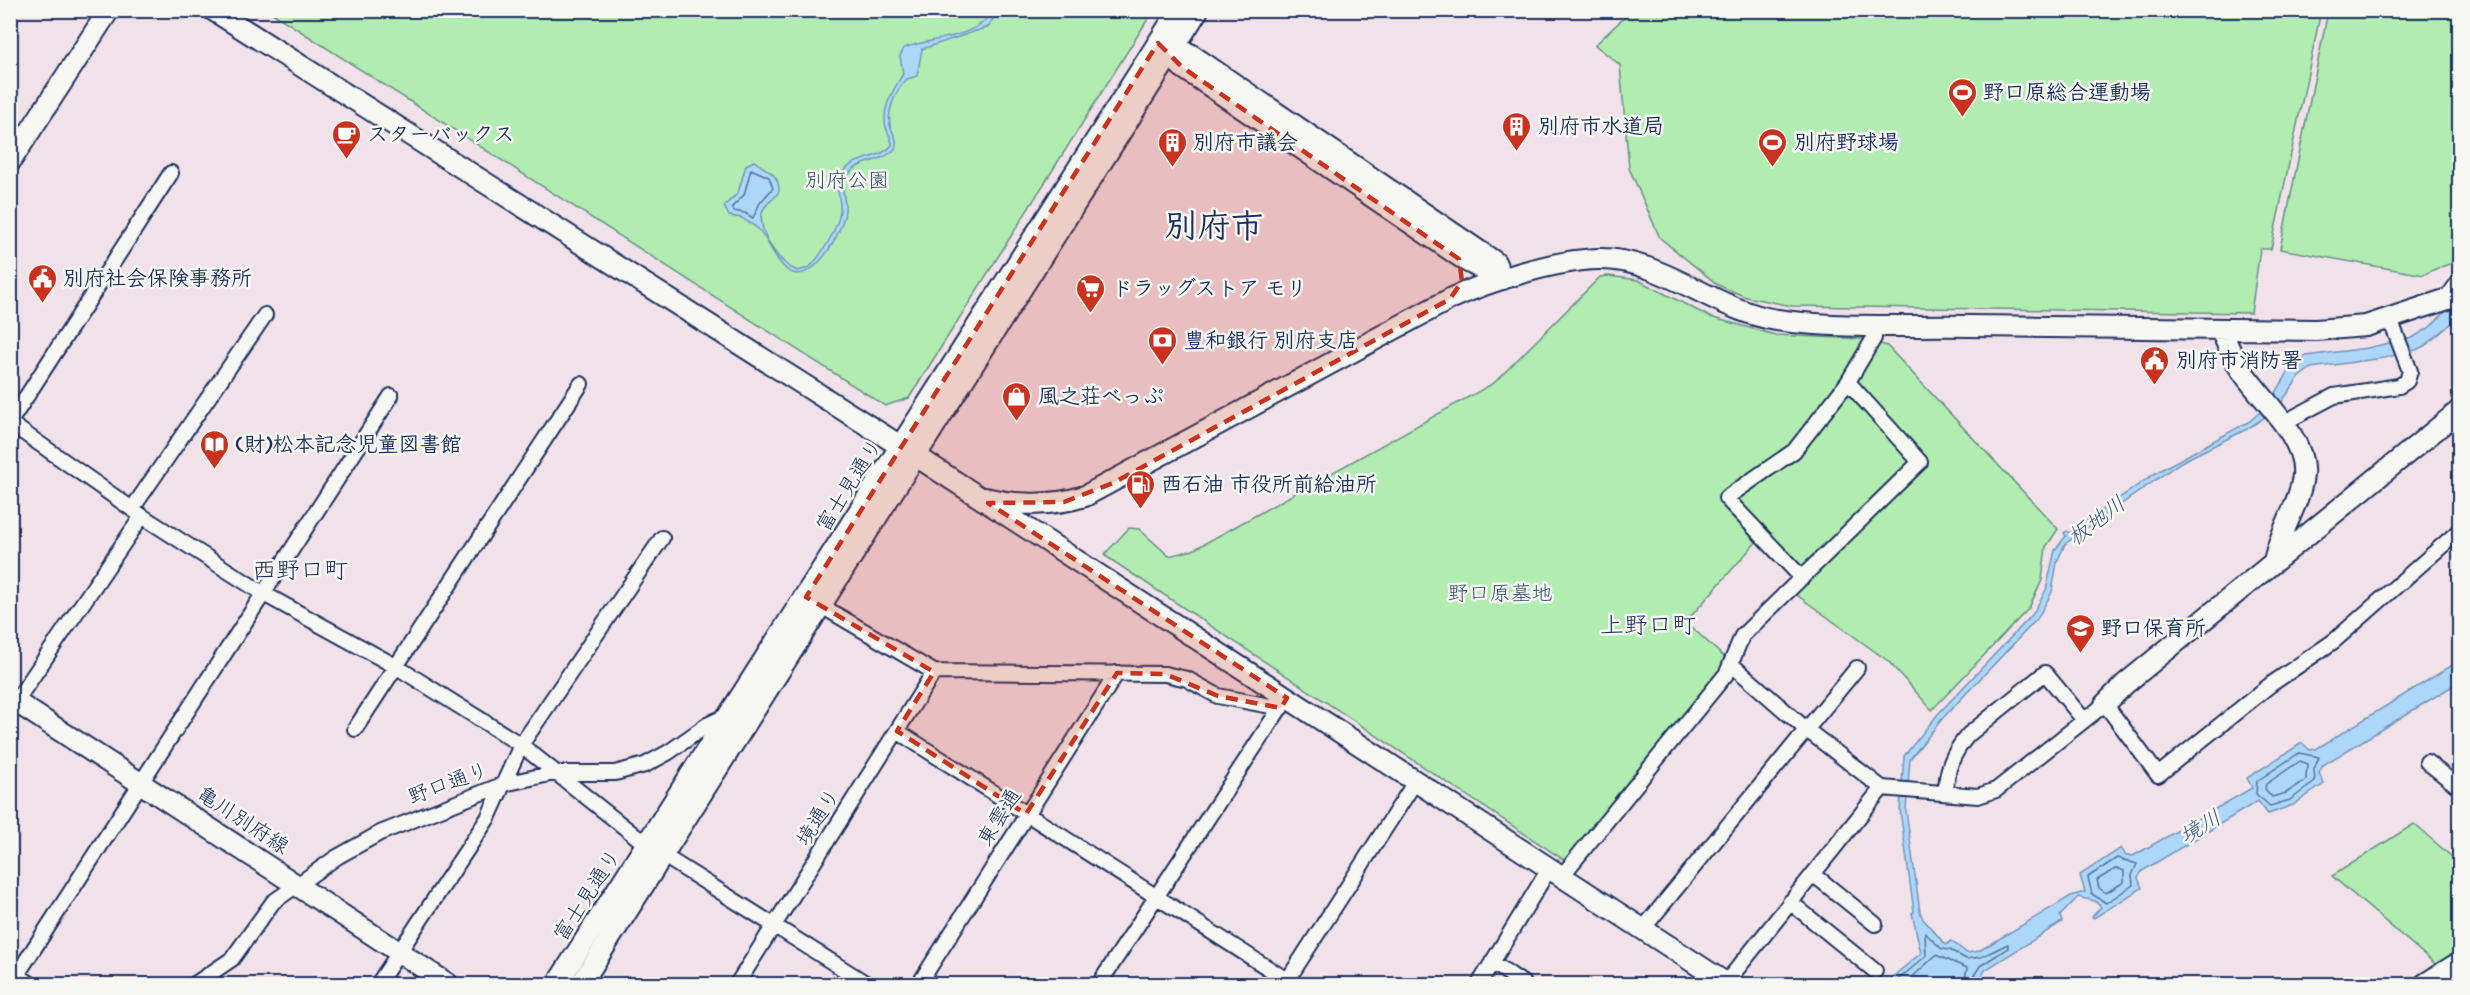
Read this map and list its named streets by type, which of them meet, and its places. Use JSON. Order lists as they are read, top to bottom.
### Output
{
  "streets": {
    "street": [
      "富士見通り",
      "野口通り",
      "境通り",
      "東雲通",
      "亀川別府線"
    ]
  },
  "crossings": [
    ["富士見通り", "野口通り"],
    ["野口通り", "亀川別府線"]
  ],
  "districts": ["別府市", "西野口町", "上野口町"],
  "water": ["板地川", "境川"],
  "parks": ["別府公園", "野口原墓地"],
  "places": {
    "sports": ["野口原総合運動場", "別府野球場"],
    "building": ["別府市水道局", "別府市議会"],
    "cafe": ["スターバックス"],
    "public building": ["別府社会保険事務所", "別府市消防署"],
    "supermarket": ["ドラッグストア モリ"],
    "bank": ["豊和銀行 別府支店"],
    "shop": ["風之荘べっぷ"],
    "library": ["(財)松本記念児童図書館"],
    "fuel station": ["西石油 市役所前給油所"],
    "school or university": ["野口保育所"]
  }
}
